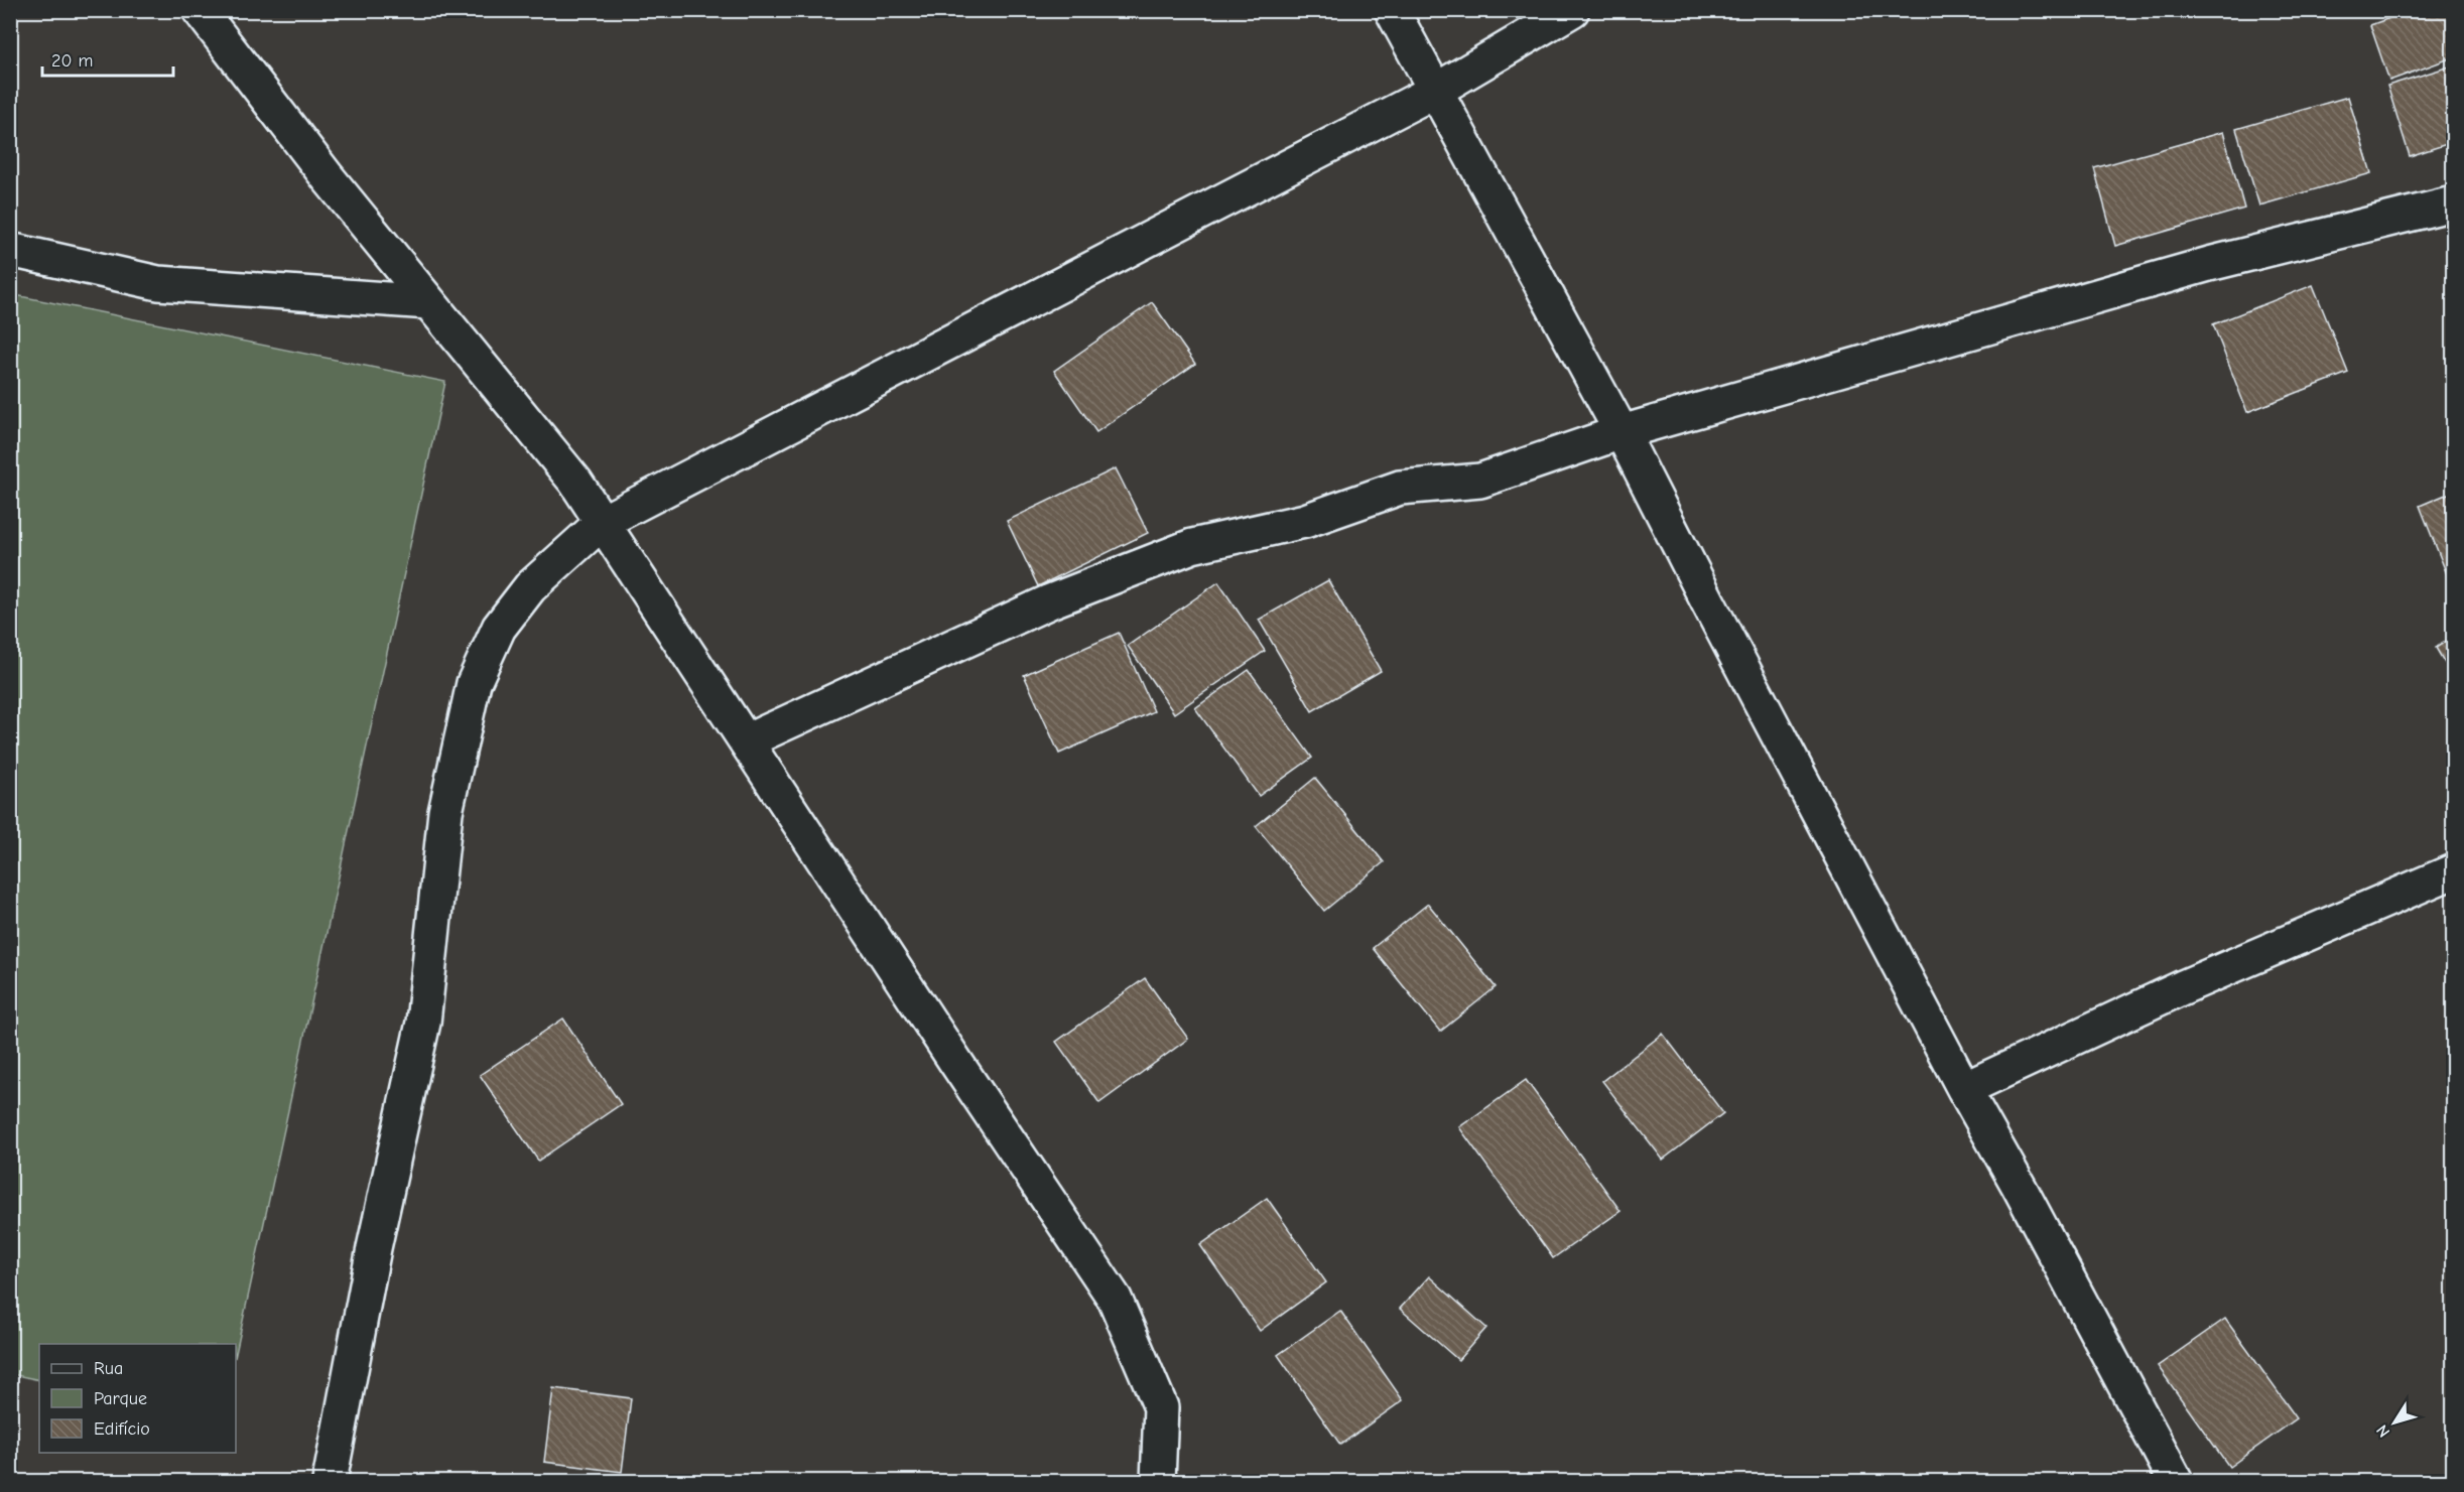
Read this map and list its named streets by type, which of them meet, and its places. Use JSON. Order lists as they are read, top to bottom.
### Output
{
  "legend": ["Rua", "Parque", "Edifício"],
  "scale_bar": "20 m",
  "north": "bottom left"
}
